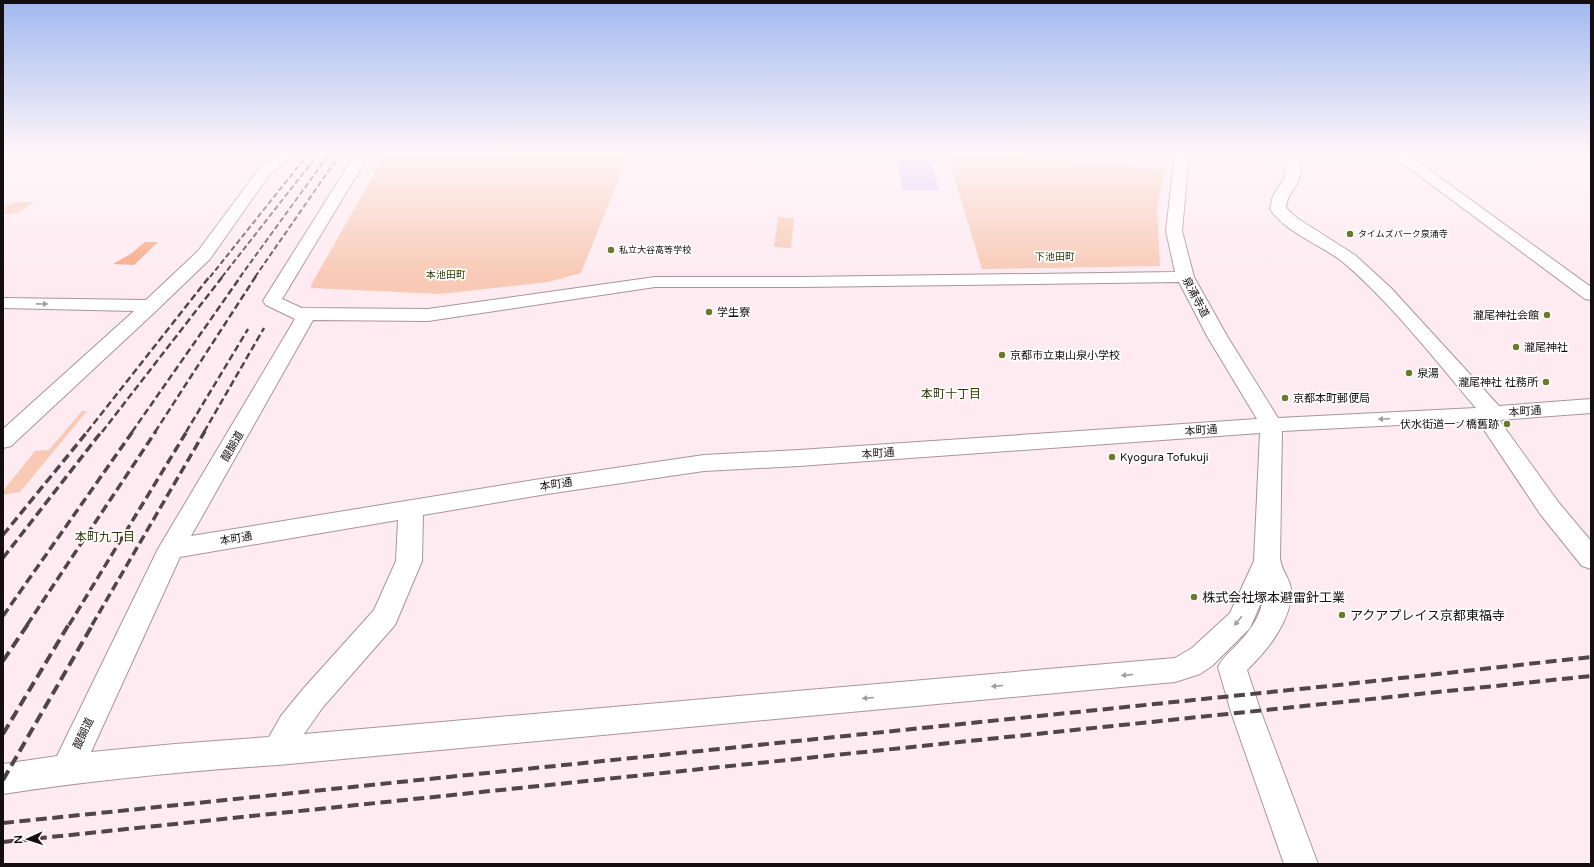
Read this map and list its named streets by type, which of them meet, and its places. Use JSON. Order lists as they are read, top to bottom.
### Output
{
  "streets": {
    "street": ["泉涌寺道", "本町通", "醍醐道"]
  },
  "crossings": [
    ["泉涌寺道", "本町通"],
    ["本町通", "醍醐道"]
  ],
  "districts": [
    "下池田町",
    "本池田町",
    "本町十丁目",
    "本町九丁目"
  ],
  "places": [
    "タイムズパーク泉涌寺",
    "私立大谷高等学校",
    "学生寮",
    "瀧尾神社会館",
    "瀧尾神社",
    "京都市立東山泉小学校",
    "泉湯",
    "瀧尾神社 社務所",
    "京都本町郵便局",
    "伏水街道一ノ橋舊跡",
    "Kyogura Tofukuji",
    "株式会社塚本避雷針工業",
    "アクアプレイス京都東福寺"
  ],
  "north": "left"
}
